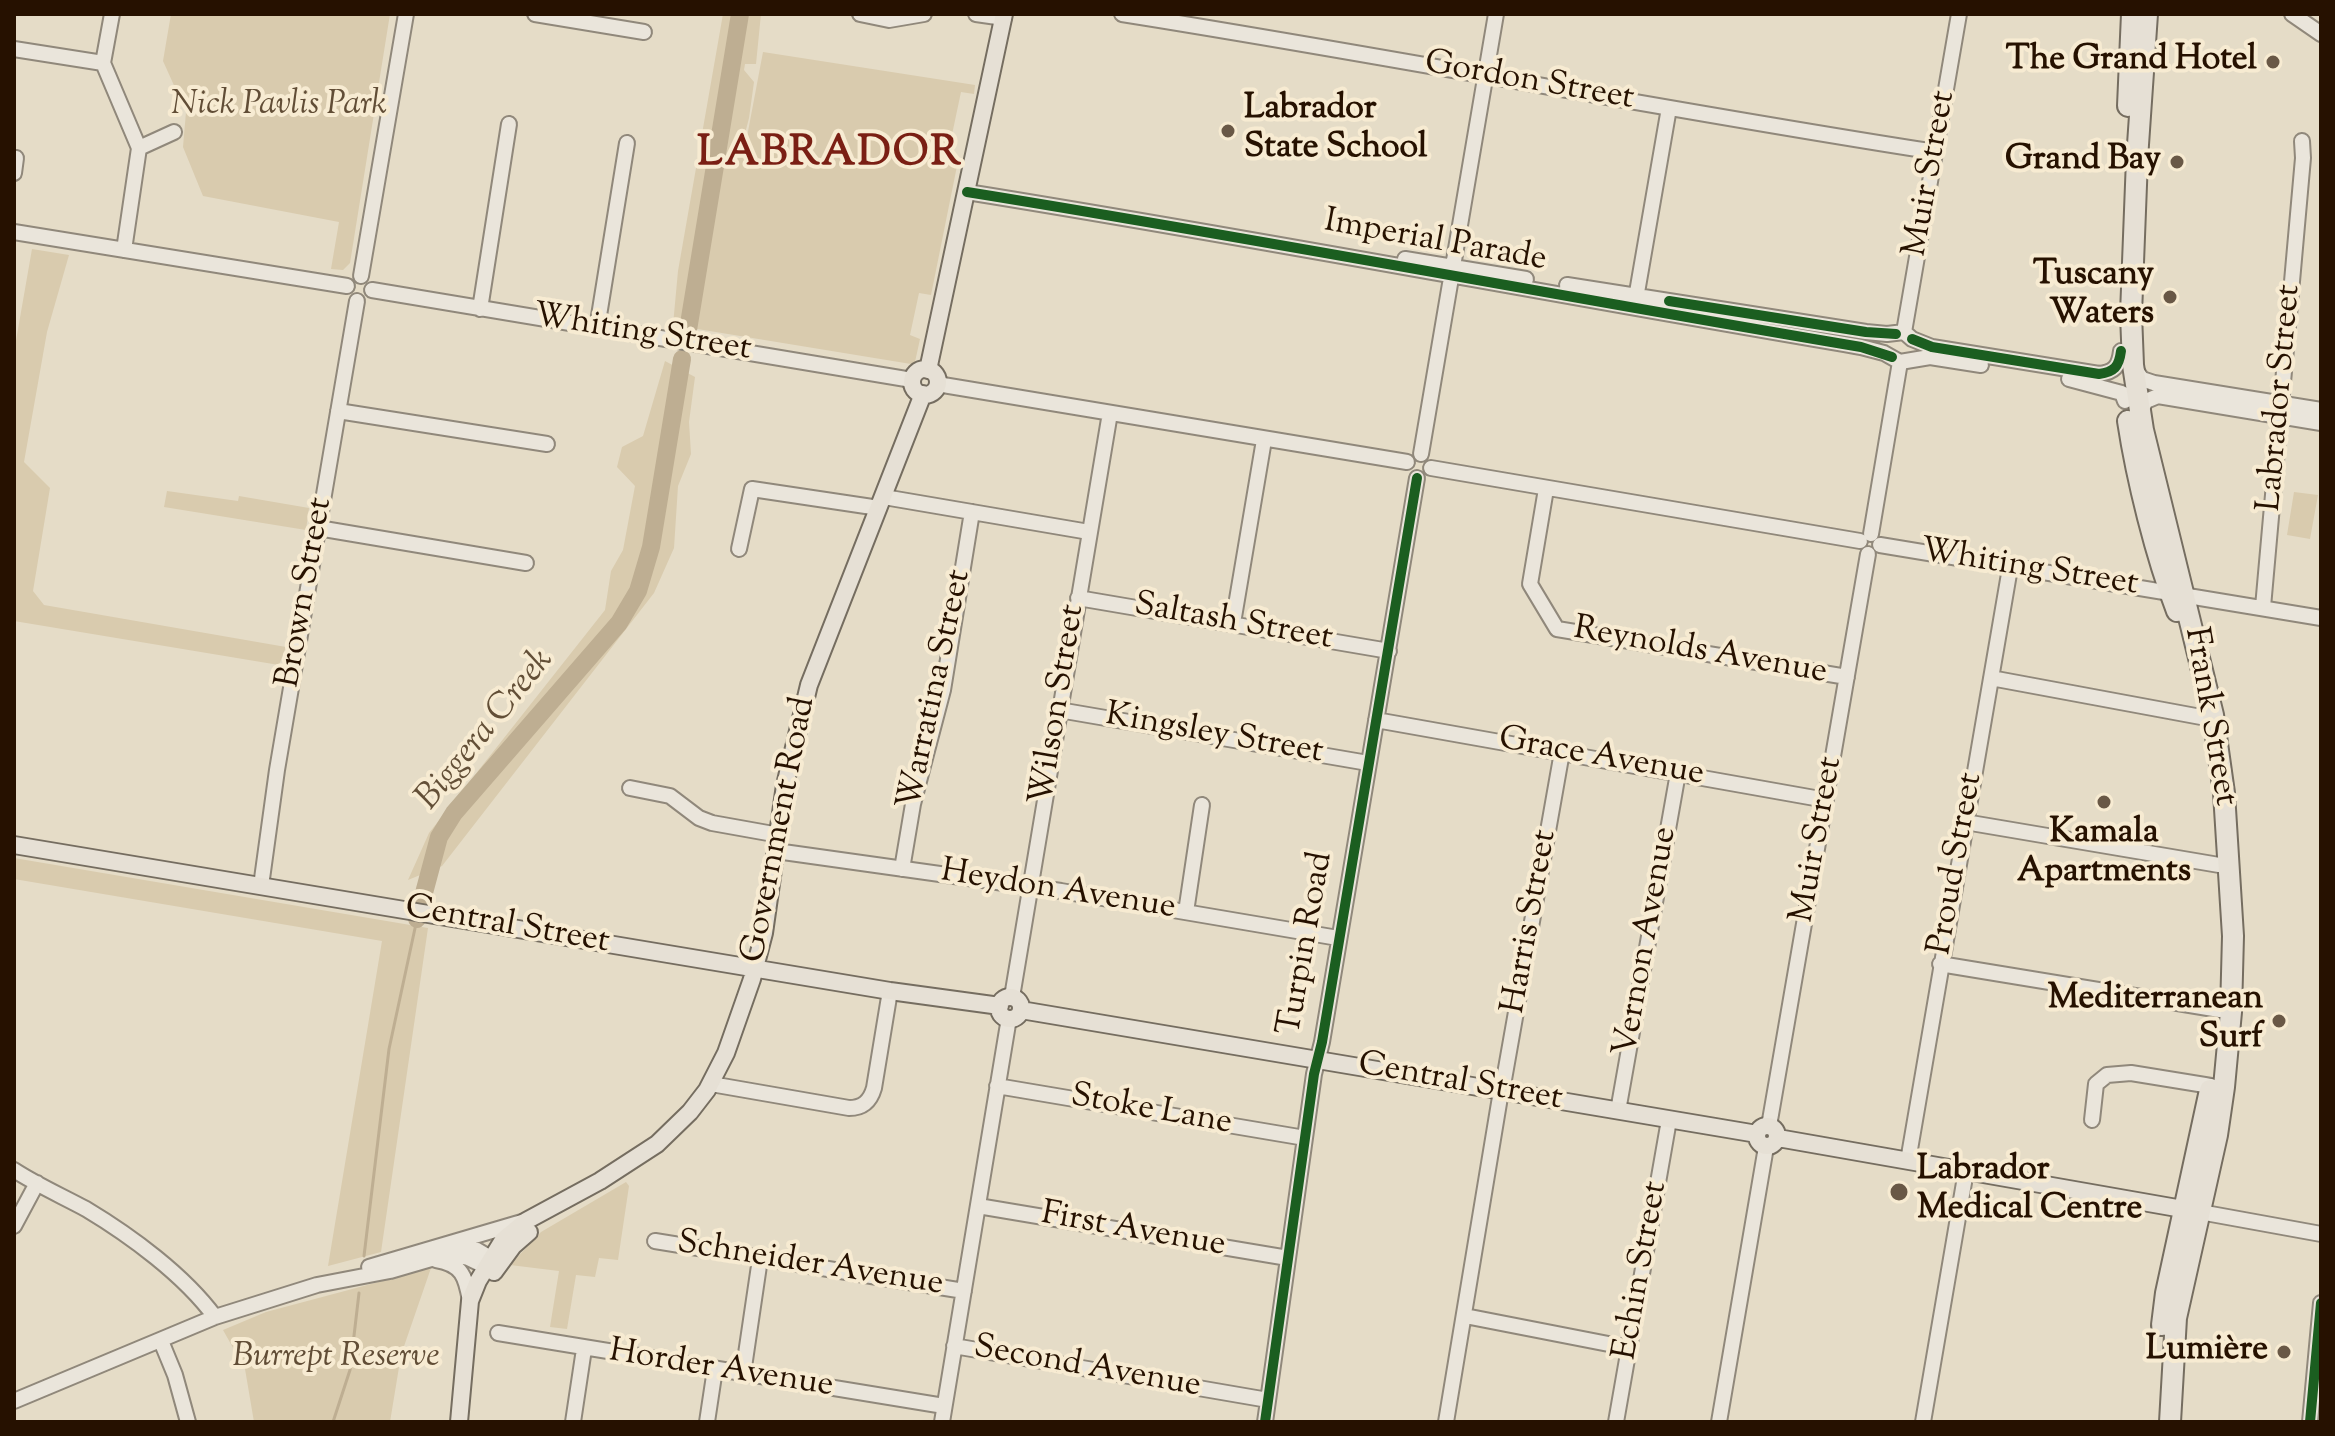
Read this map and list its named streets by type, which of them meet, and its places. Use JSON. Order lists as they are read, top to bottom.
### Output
{
  "streets": {
    "highway": ["Frank Street"],
    "main road": ["Government Road", "Central Street"],
    "street": [
      "Gordon Street",
      "Muir Street",
      "Imperial Parade",
      "Whiting Street",
      "Labrador Street",
      "Brown Street",
      "Saltash Street",
      "Reynolds Avenue",
      "Warratina Street",
      "Wilson Street",
      "Kingsley Street",
      "Grace Avenue",
      "Proud Street",
      "Heydon Avenue",
      "Harris Street",
      "Vernon Avenue",
      "Turpin Road",
      "Stoke Lane",
      "First Avenue",
      "Schneider Avenue",
      "Echin Street",
      "Second Avenue",
      "Horder Avenue"
    ]
  },
  "crossings": [
    ["Gordon Street", "Muir Street"],
    ["Muir Street", "Imperial Parade"],
    ["Muir Street", "Whiting Street"],
    ["Muir Street", "Reynolds Avenue"],
    ["Muir Street", "Grace Avenue"],
    ["Muir Street", "Central Street"],
    ["Imperial Parade", "Frank Street"],
    ["Whiting Street", "Labrador Street"],
    ["Whiting Street", "Brown Street"],
    ["Whiting Street", "Reynolds Avenue"],
    ["Whiting Street", "Frank Street"],
    ["Whiting Street", "Government Road"],
    ["Whiting Street", "Proud Street"],
    ["Whiting Street", "Turpin Road"],
    ["Brown Street", "Central Street"],
    ["Saltash Street", "Wilson Street"],
    ["Saltash Street", "Turpin Road"],
    ["Warratina Street", "Heydon Avenue"],
    ["Wilson Street", "Kingsley Street"],
    ["Wilson Street", "Heydon Avenue"],
    ["Wilson Street", "Central Street"],
    ["Wilson Street", "Stoke Lane"],
    ["Wilson Street", "First Avenue"],
    ["Wilson Street", "Schneider Avenue"],
    ["Wilson Street", "Second Avenue"],
    ["Wilson Street", "Horder Avenue"],
    ["Frank Street", "Central Street"],
    ["Kingsley Street", "Turpin Road"],
    ["Grace Avenue", "Harris Street"],
    ["Grace Avenue", "Vernon Avenue"],
    ["Grace Avenue", "Turpin Road"],
    ["Government Road", "Heydon Avenue"],
    ["Government Road", "Central Street"],
    ["Proud Street", "Central Street"],
    ["Heydon Avenue", "Turpin Road"],
    ["Harris Street", "Central Street"],
    ["Central Street", "Vernon Avenue"],
    ["Central Street", "Turpin Road"],
    ["Central Street", "Echin Street"],
    ["Turpin Road", "Stoke Lane"],
    ["Turpin Road", "First Avenue"],
    ["Turpin Road", "Second Avenue"]
  ],
  "districts": ["LABRADOR"],
  "water": ["Biggera Creek"],
  "parks": ["Nick Pavlis Park", "Burrept Reserve"],
  "places": [
    "The Grand Hotel",
    "Labrador State School",
    "Grand Bay",
    "Tuscany Waters",
    "Kamala Apartments",
    "Mediterranean Surf",
    "Labrador Medical Centre",
    "Lumière"
  ]
}
